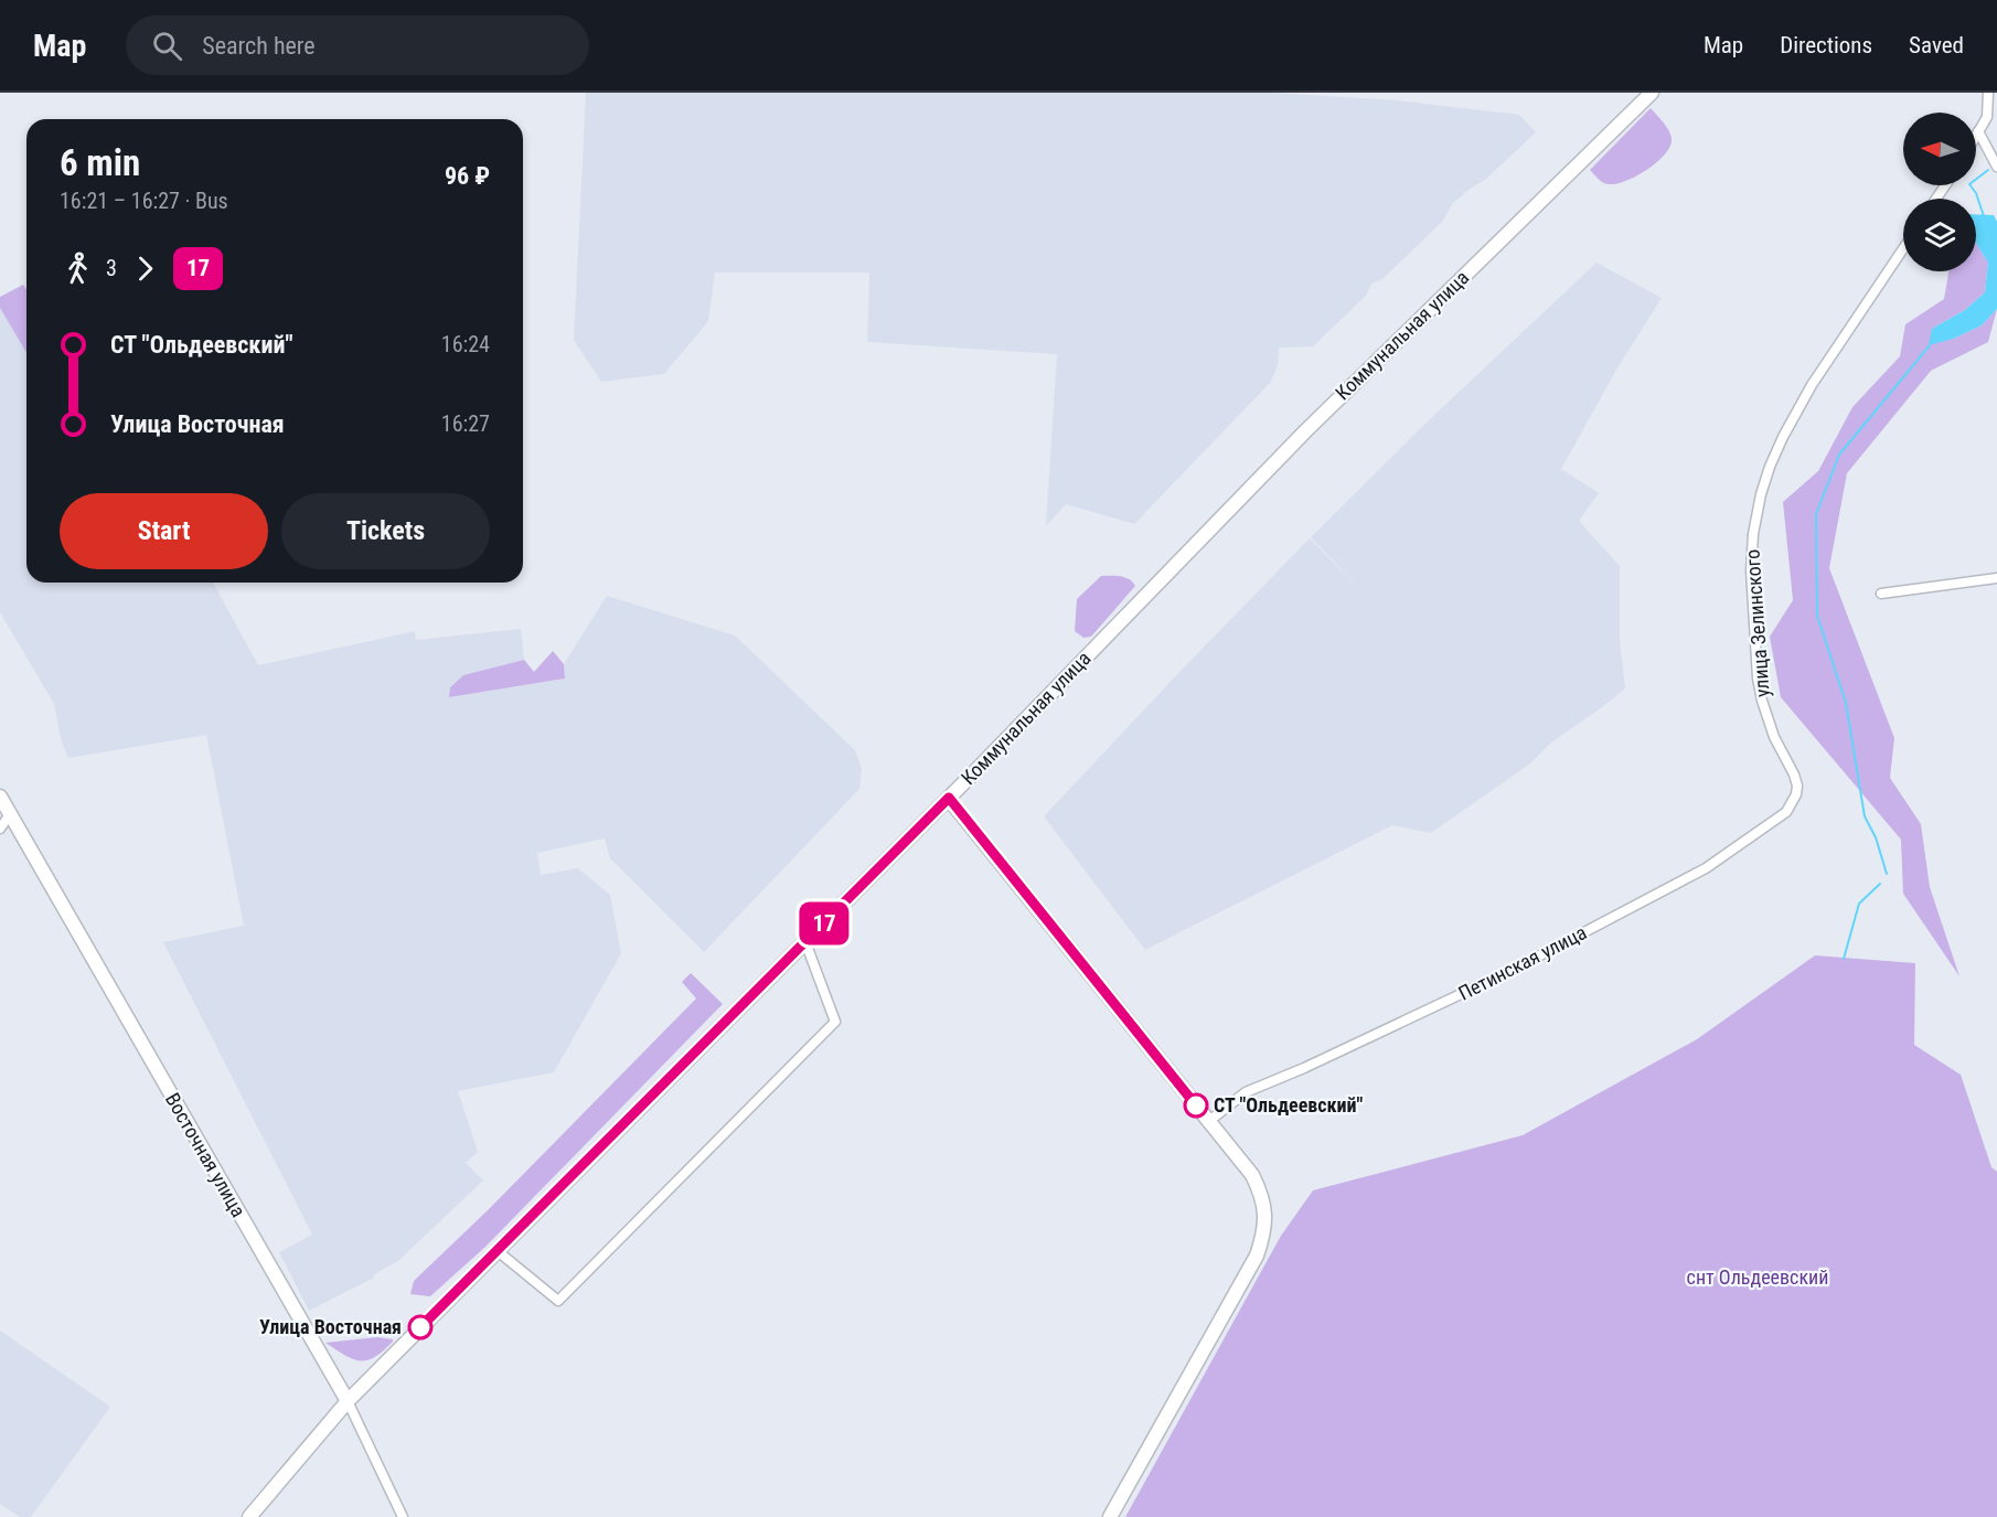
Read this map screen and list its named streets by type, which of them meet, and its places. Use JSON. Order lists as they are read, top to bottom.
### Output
{
  "streets": {
    "main road": ["Коммунальная улица", "Восточная улица"],
    "street": ["улица Зелинского", "Петинская улица"]
  },
  "crossings": [
    ["Коммунальная улица", "Восточная улица"],
    ["улица Зелинского", "Петинская улица"]
  ],
  "parks": ["снт Ольдеевский"],
  "places": ["СТ \"Ольдеевский\"", "Улица Восточная"],
  "lines": ["bus line 17"],
  "north": "left",
  "page": {
    "header": "Map",
    "search": "Search here",
    "nav": ["Map", "Directions", "Saved"],
    "on_map": "17",
    "heading": ["6 min", "16:21 – 16:27 · Bus", "96 ₽"],
    "legs": ["3", "17"],
    "list": [
      {
        "name": "СТ \"Ольдеевский\"",
        "value": "16:24"
      },
      {
        "name": "Улица Восточная",
        "value": "16:27"
      }
    ],
    "buttons": ["Start", "Tickets"]
  }
}
